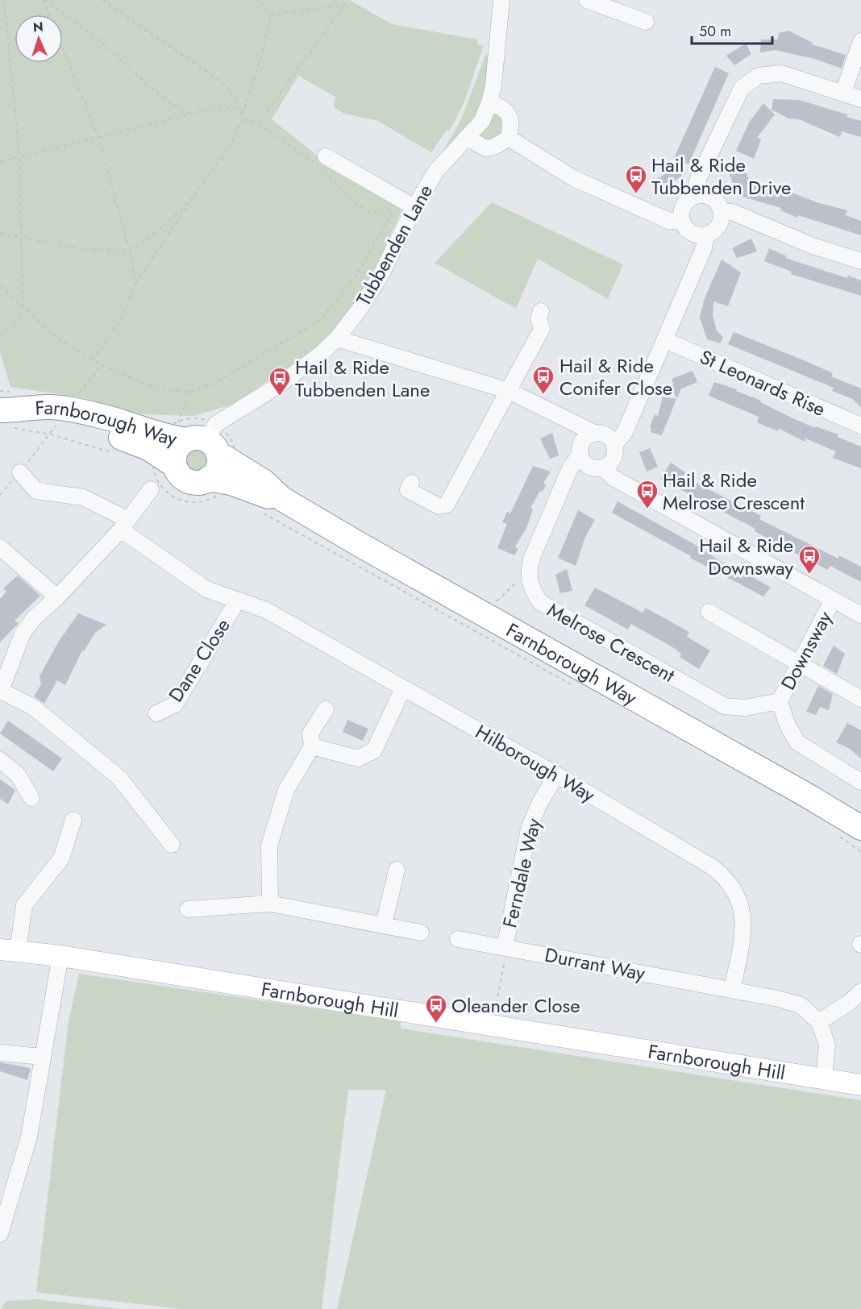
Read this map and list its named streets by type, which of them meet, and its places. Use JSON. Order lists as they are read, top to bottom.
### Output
{
  "streets": {
    "highway": ["Farnborough Way"],
    "main road": ["Farnborough Hill"],
    "street": [
      "Tubbenden Lane",
      "St Leonards Rise",
      "Melrose Crescent",
      "Downsway",
      "Dane Close",
      "Hilborough Way",
      "Ferndale Way",
      "Durrant Way"
    ]
  },
  "crossings": [
    ["Tubbenden Lane", "Farnborough Way"],
    ["Melrose Crescent", "Downsway"],
    ["Dane Close", "Hilborough Way"],
    ["Hilborough Way", "Ferndale Way"],
    ["Hilborough Way", "Durrant Way"],
    ["Ferndale Way", "Durrant Way"]
  ],
  "places": {
    "bus stop": [
      "Hail & Ride Tubbenden Drive",
      "Hail & Ride Conifer Close",
      "Hail & Ride Tubbenden Lane",
      "Hail & Ride Melrose Crescent",
      "Hail & Ride Downsway",
      "Oleander Close"
    ]
  },
  "scale_bar": "50 m",
  "north": "top"
}
